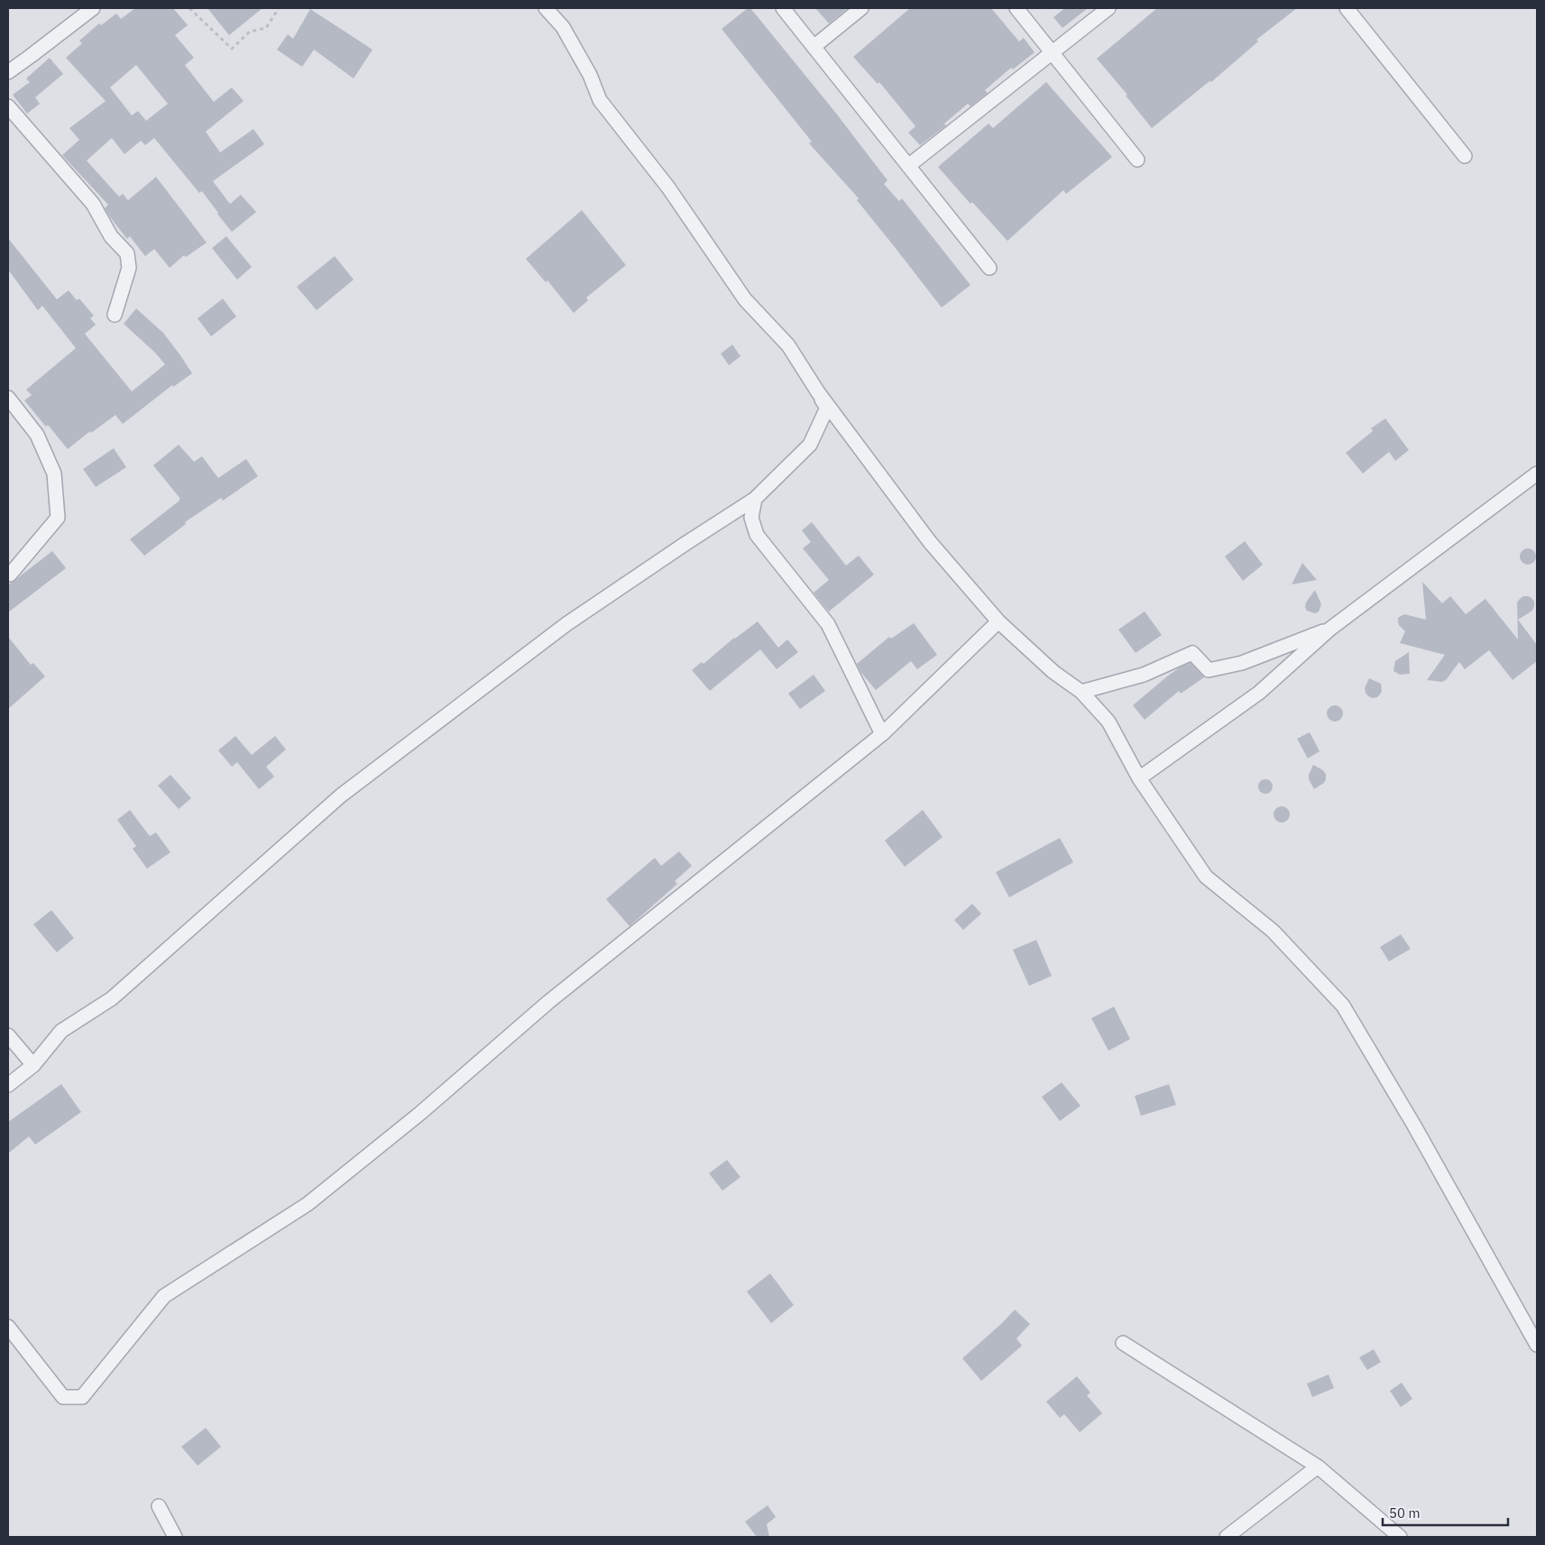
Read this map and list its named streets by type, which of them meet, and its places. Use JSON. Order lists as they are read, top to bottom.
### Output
{
  "scale_bar": "50 m"
}
